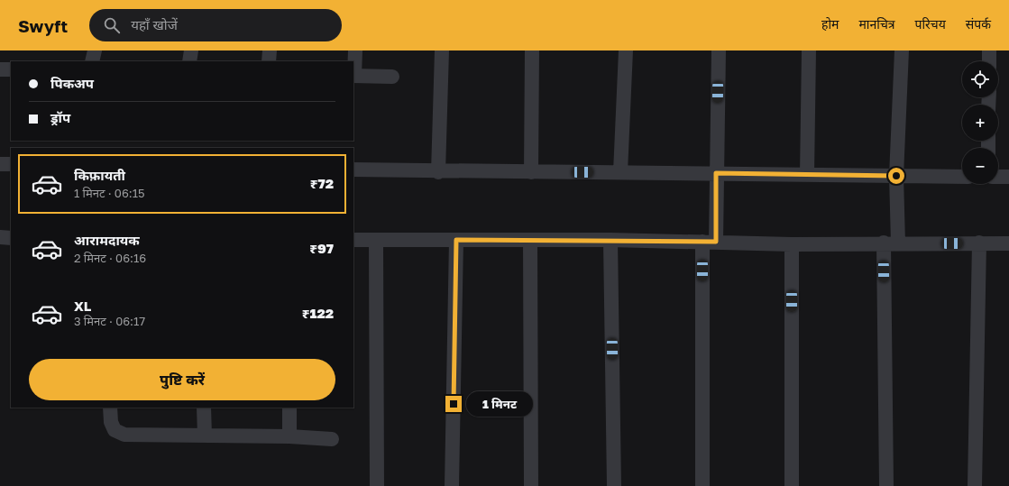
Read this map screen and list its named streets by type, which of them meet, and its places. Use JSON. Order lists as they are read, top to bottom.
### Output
{
  "page": {
    "header": "Swyft",
    "search": "यहाँ खोजें",
    "nav": [
      "होम",
      "मानचित्र",
      "परिचय",
      "संपर्क"
    ],
    "map_buttons": ["+", "−"],
    "banner": ["पिकअप", "ड्रॉप"],
    "list": [
      {
        "name": "किफ़ायती",
        "note": "1 मिनट · 06:15",
        "value": "₹72"
      },
      {
        "name": "आरामदायक",
        "note": "2 मिनट · 06:16",
        "value": "₹97"
      },
      {
        "name": "XL",
        "note": "3 मिनट · 06:17",
        "value": "₹122"
      }
    ],
    "buttons": "पुष्टि करें",
    "bubble": "1 मिनट"
  }
}
